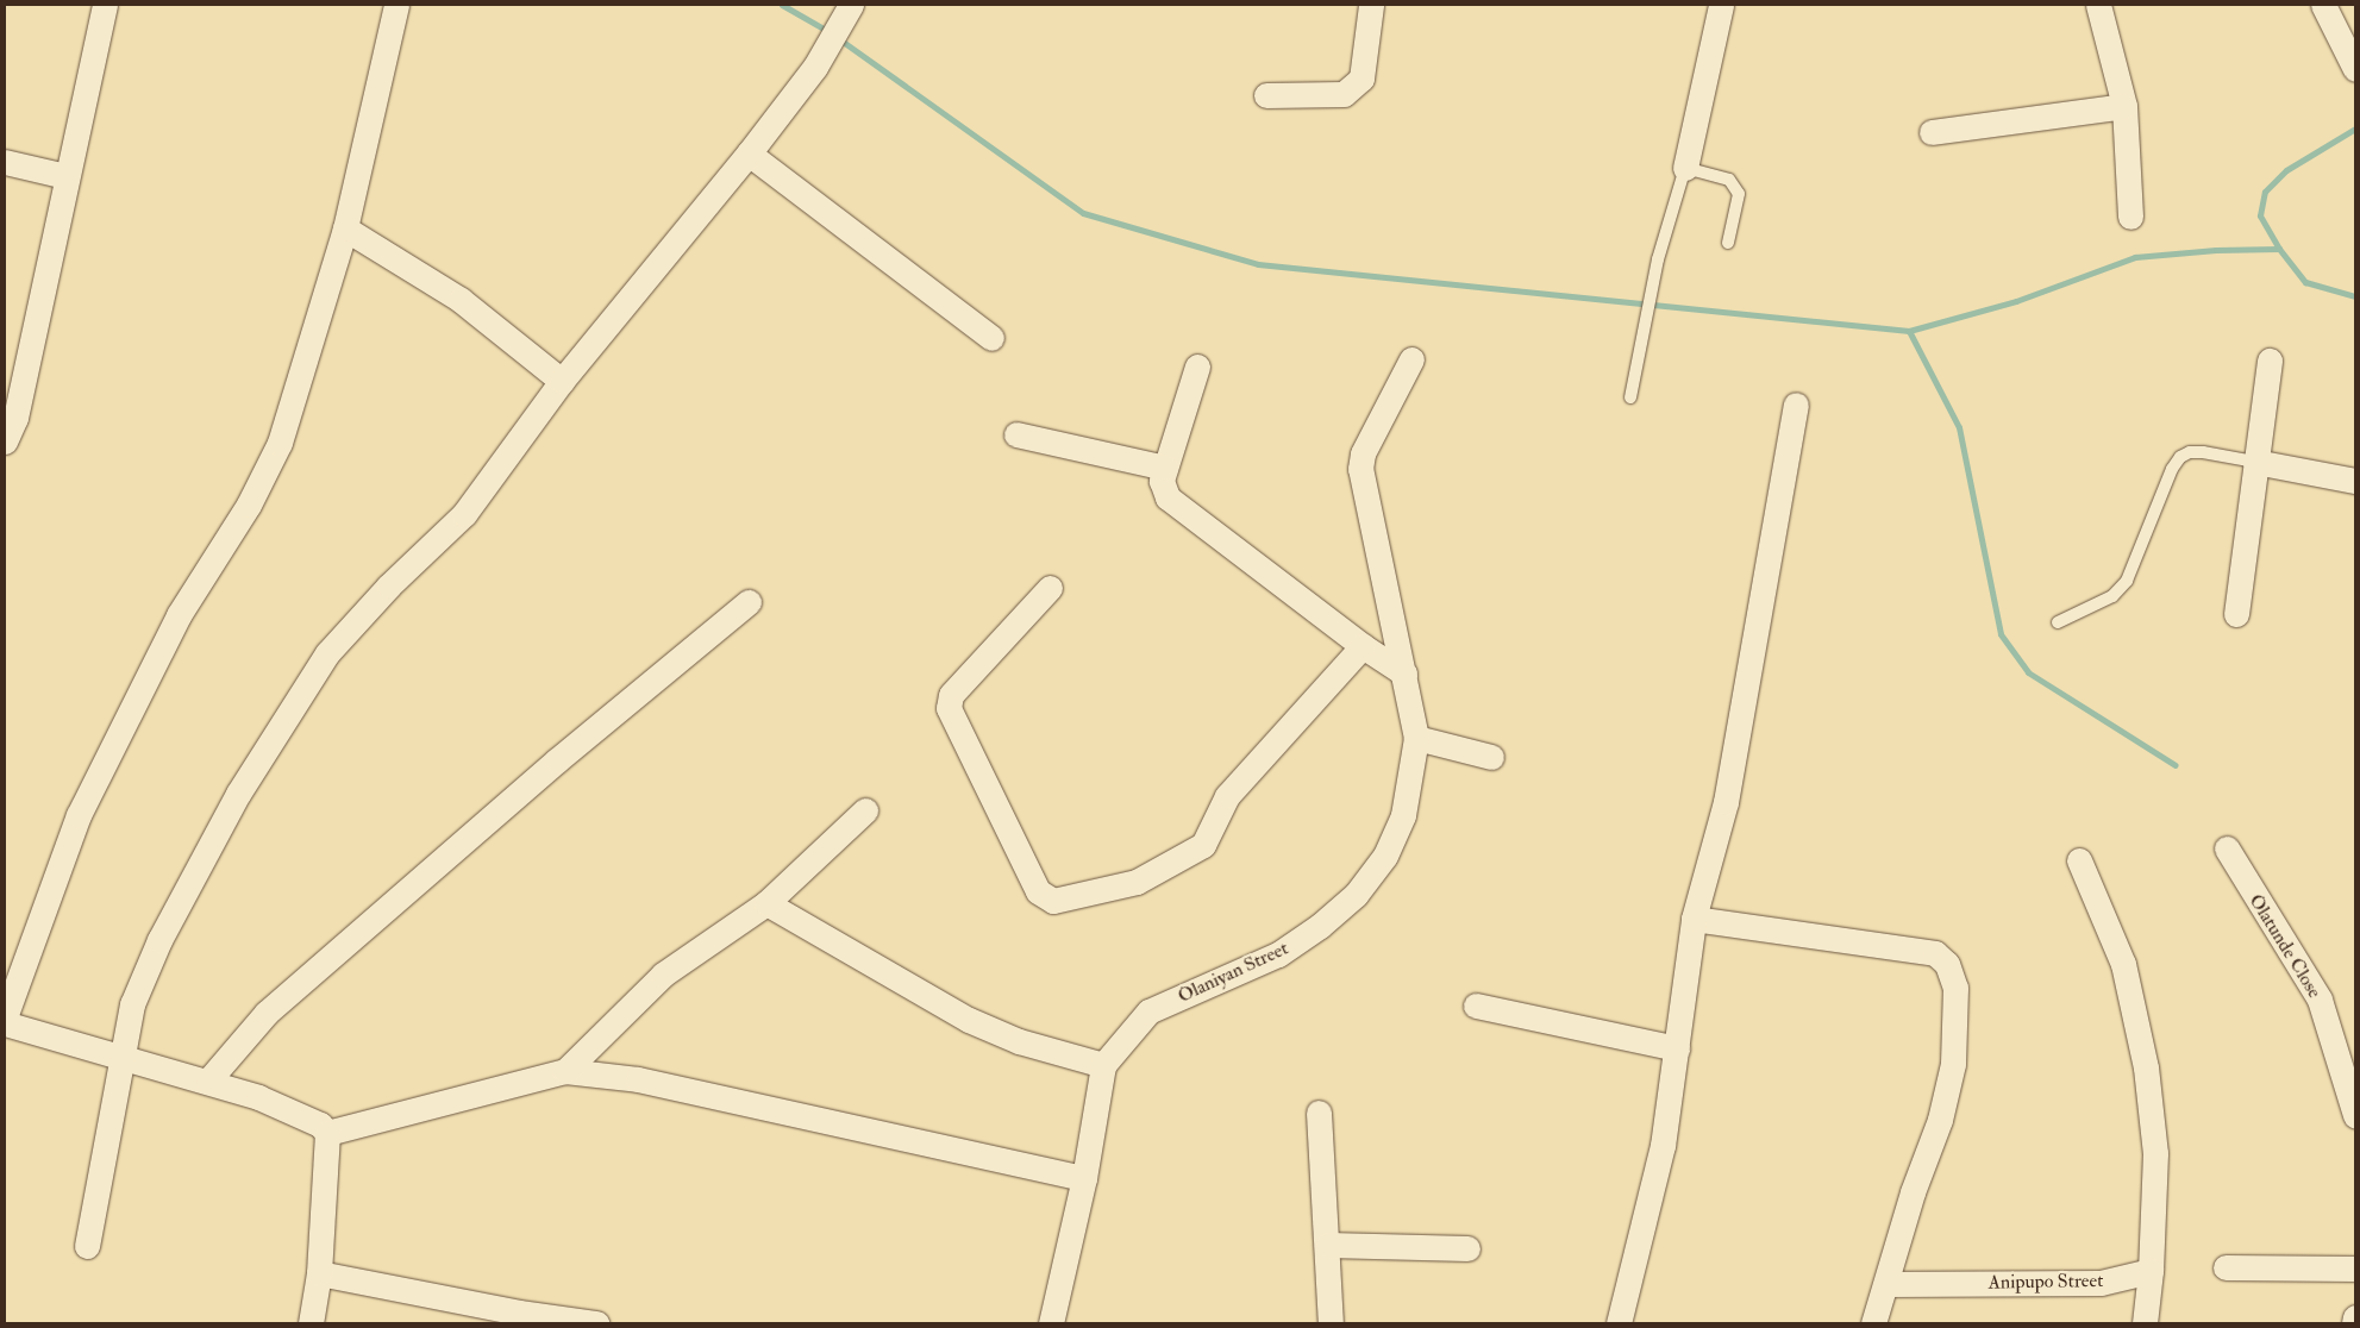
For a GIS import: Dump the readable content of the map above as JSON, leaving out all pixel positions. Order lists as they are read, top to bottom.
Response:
{
  "streets": {
    "street": ["Olatunde Close", "Olaniyan Street", "Anipupo Street"]
  }
}
